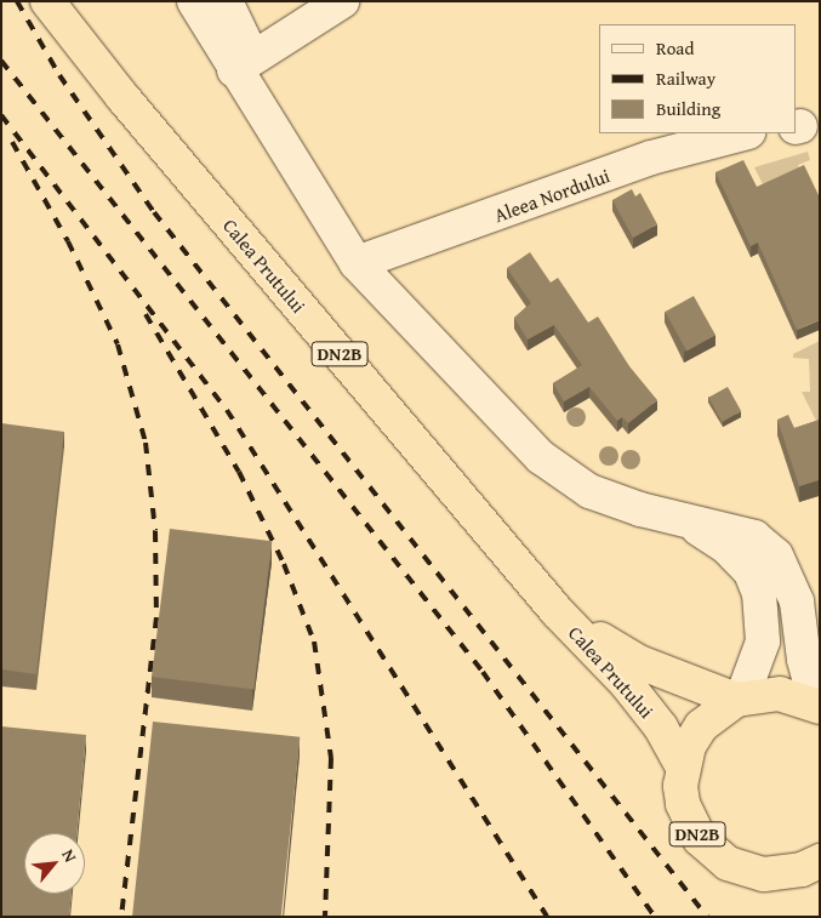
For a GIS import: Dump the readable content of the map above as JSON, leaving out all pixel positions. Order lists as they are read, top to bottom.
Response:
{
  "streets": {
    "highway": ["Calea Prutului", "DN2B"],
    "street": ["Aleea Nordului"]
  },
  "crossings": [
    ["Calea Prutului", "DN2B"]
  ],
  "legend": ["Road", "Railway", "Building"],
  "north": "top right"
}
